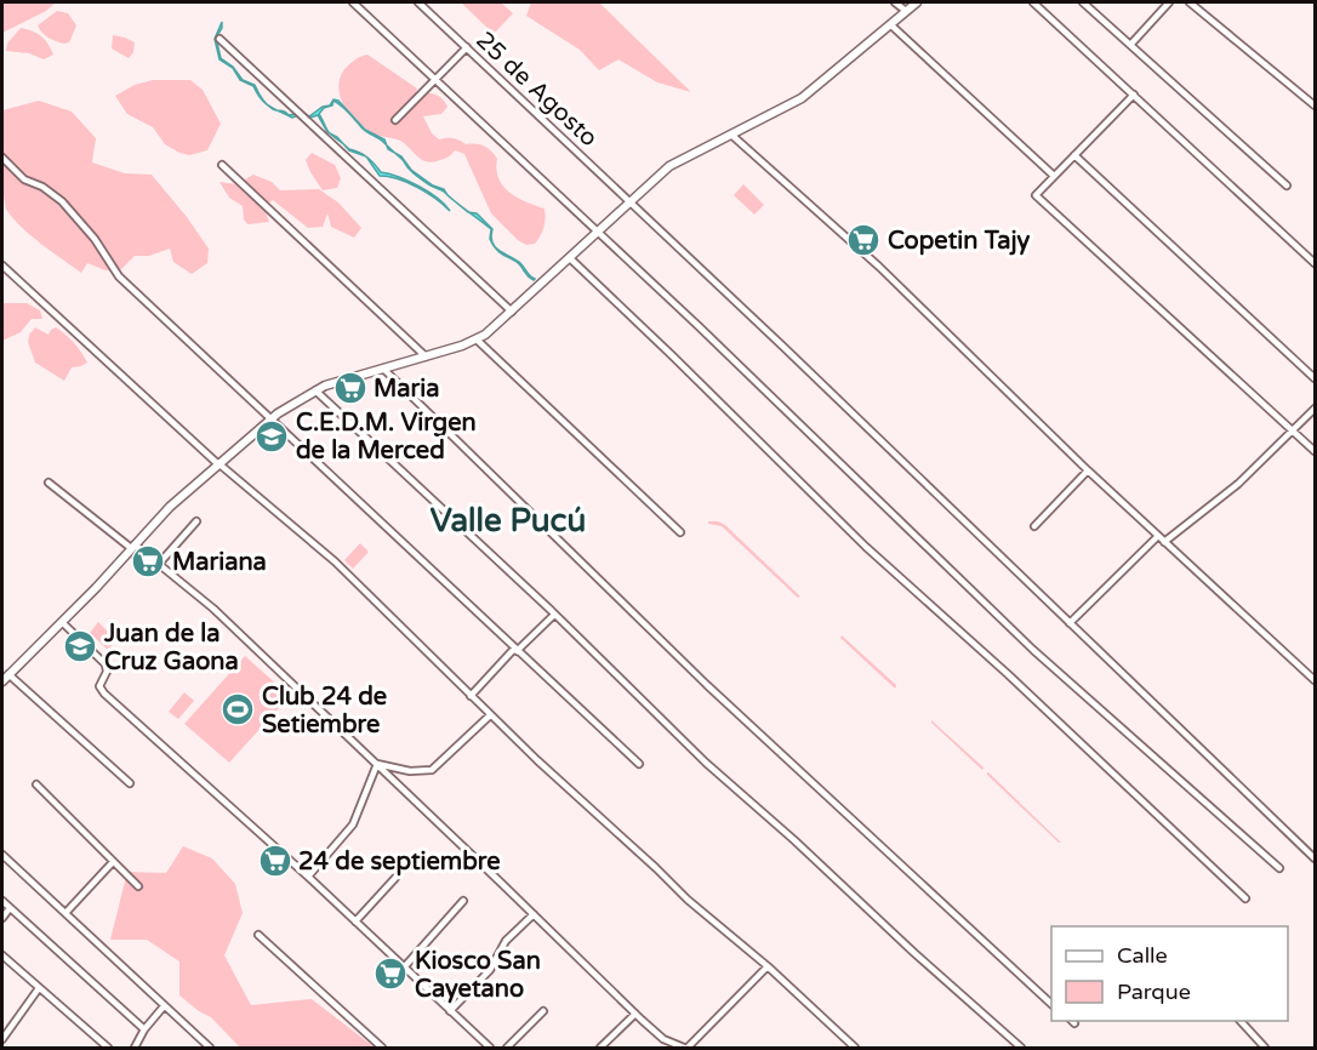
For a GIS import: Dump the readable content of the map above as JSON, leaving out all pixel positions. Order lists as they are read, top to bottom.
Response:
{
  "streets": {
    "street": ["25 de Agosto"]
  },
  "districts": ["Valle Pucú"],
  "places": {
    "supermarket": [
      "Copetin Tajy",
      "Maria",
      "Mariana",
      "24 de septiembre",
      "Kiosco San Cayetano"
    ],
    "school or university": ["C.E.D.M. Virgen de la Merced", "Juan de la Cruz Gaona"],
    "sports": ["Club 24 de Setiembre"]
  },
  "legend": ["Calle", "Parque"]
}
